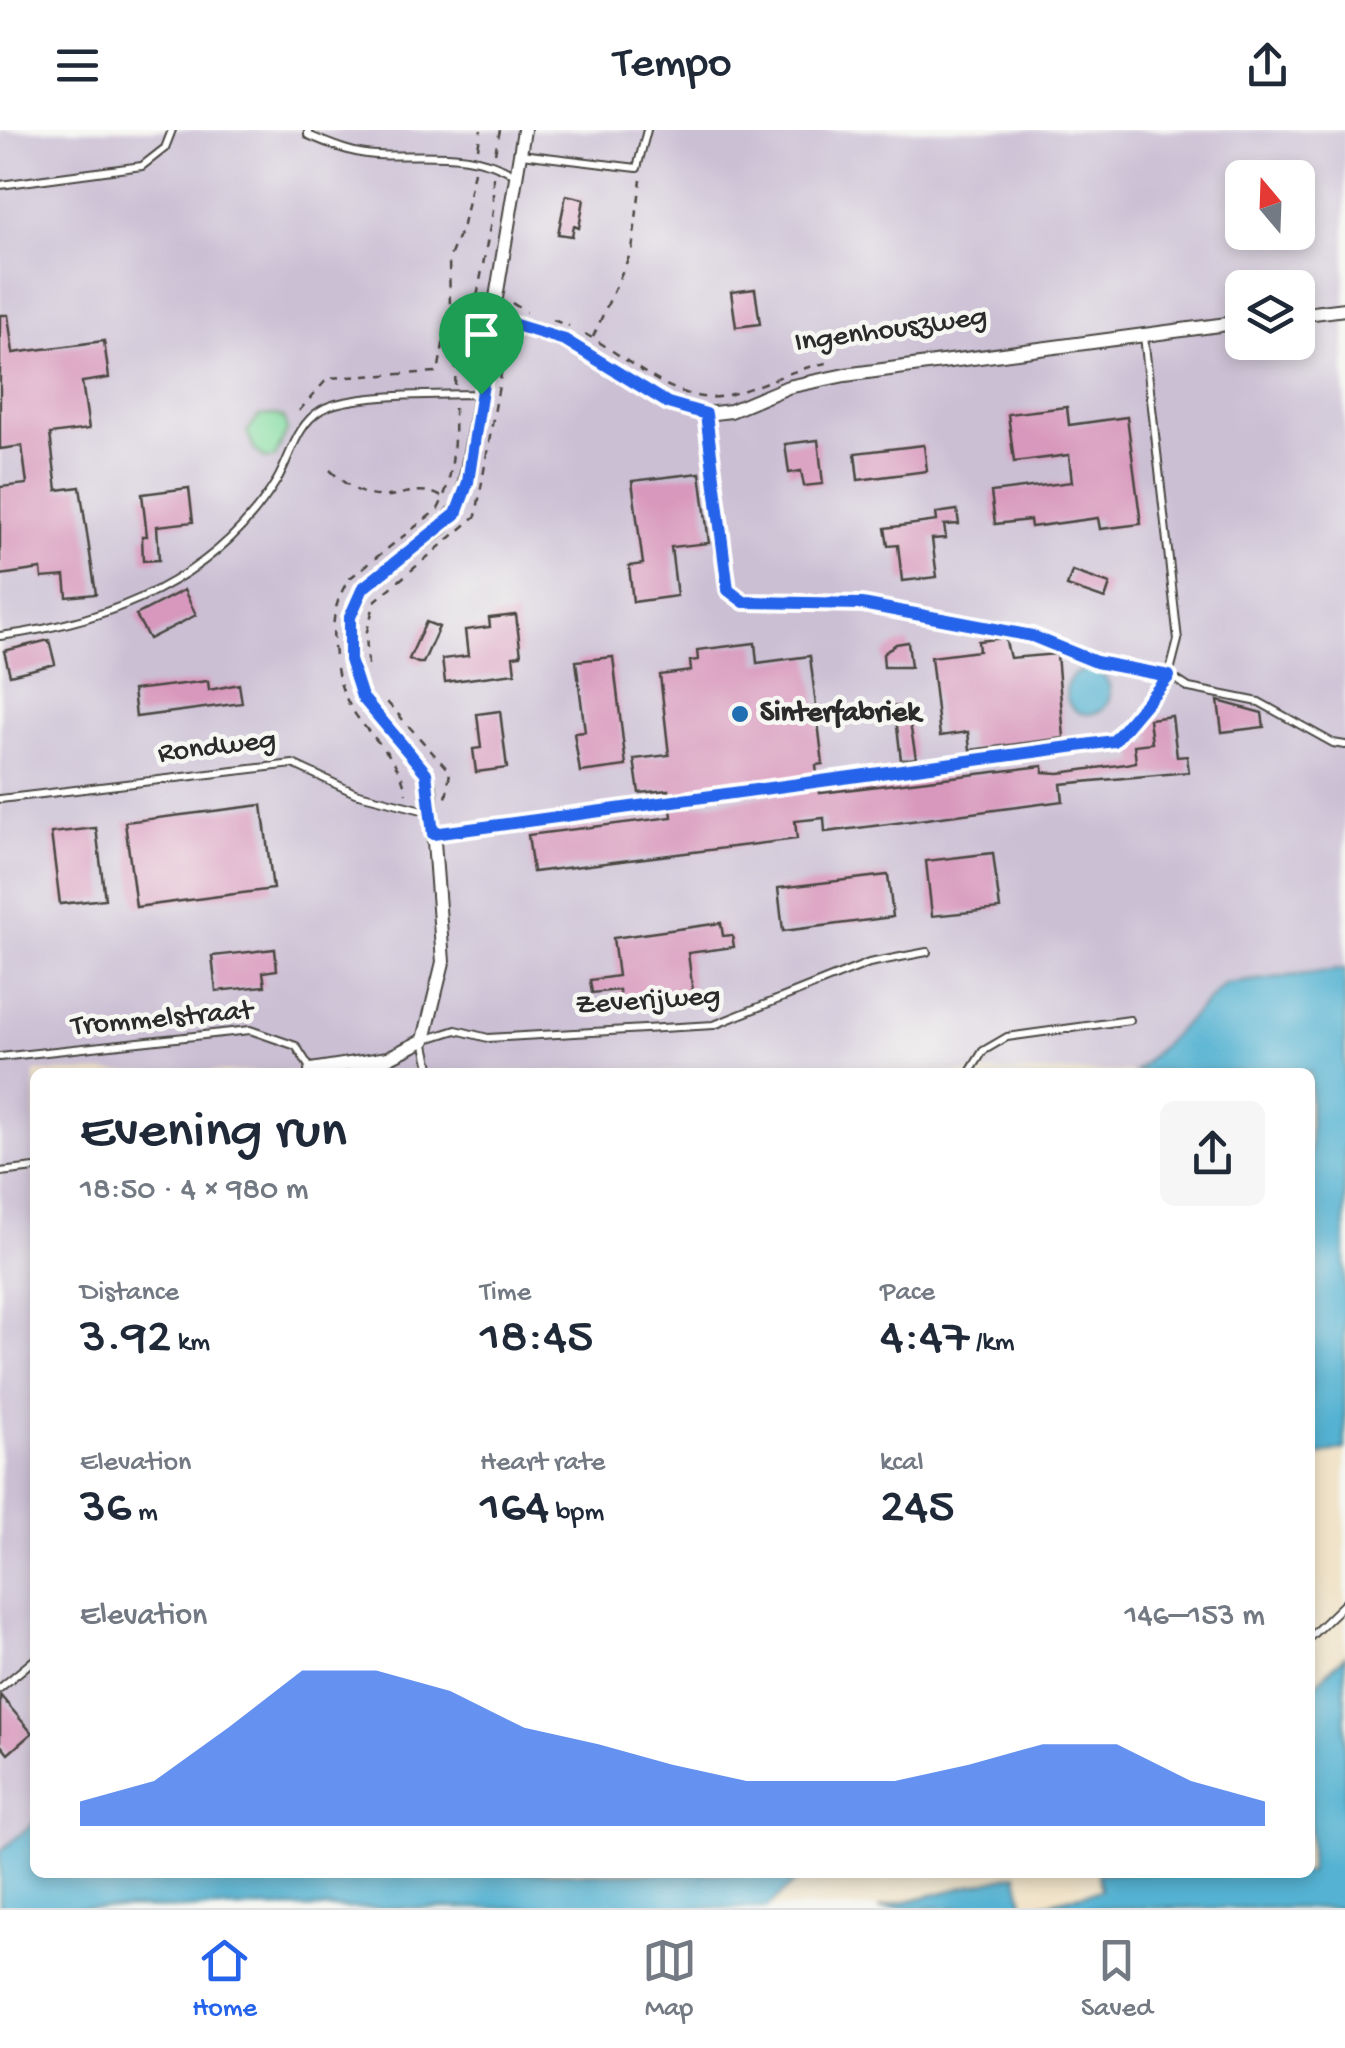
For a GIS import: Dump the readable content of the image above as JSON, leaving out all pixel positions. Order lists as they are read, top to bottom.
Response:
{
  "streets": {
    "street": ["Ingenhouszweg"],
    "lane": ["Rondweg", "Zeverijweg", "Trommelstraat"]
  },
  "places": ["Sinterfabriek"],
  "north": "top",
  "page": {
    "header": "Tempo",
    "heading": ["Evening run", "18:50 · 4 × 980 m"],
    "stats": [
      ["Distance", "3.92 km"],
      ["Time", "18:45"],
      ["Pace", "4:47 /km"],
      ["Elevation", "36 m"],
      ["Heart rate", "164 bpm"],
      ["kcal", "245"]
    ],
    "chart": ["Elevation", "146–153 m"],
    "tabs": ["Home", "Map", "Saved"]
  }
}
